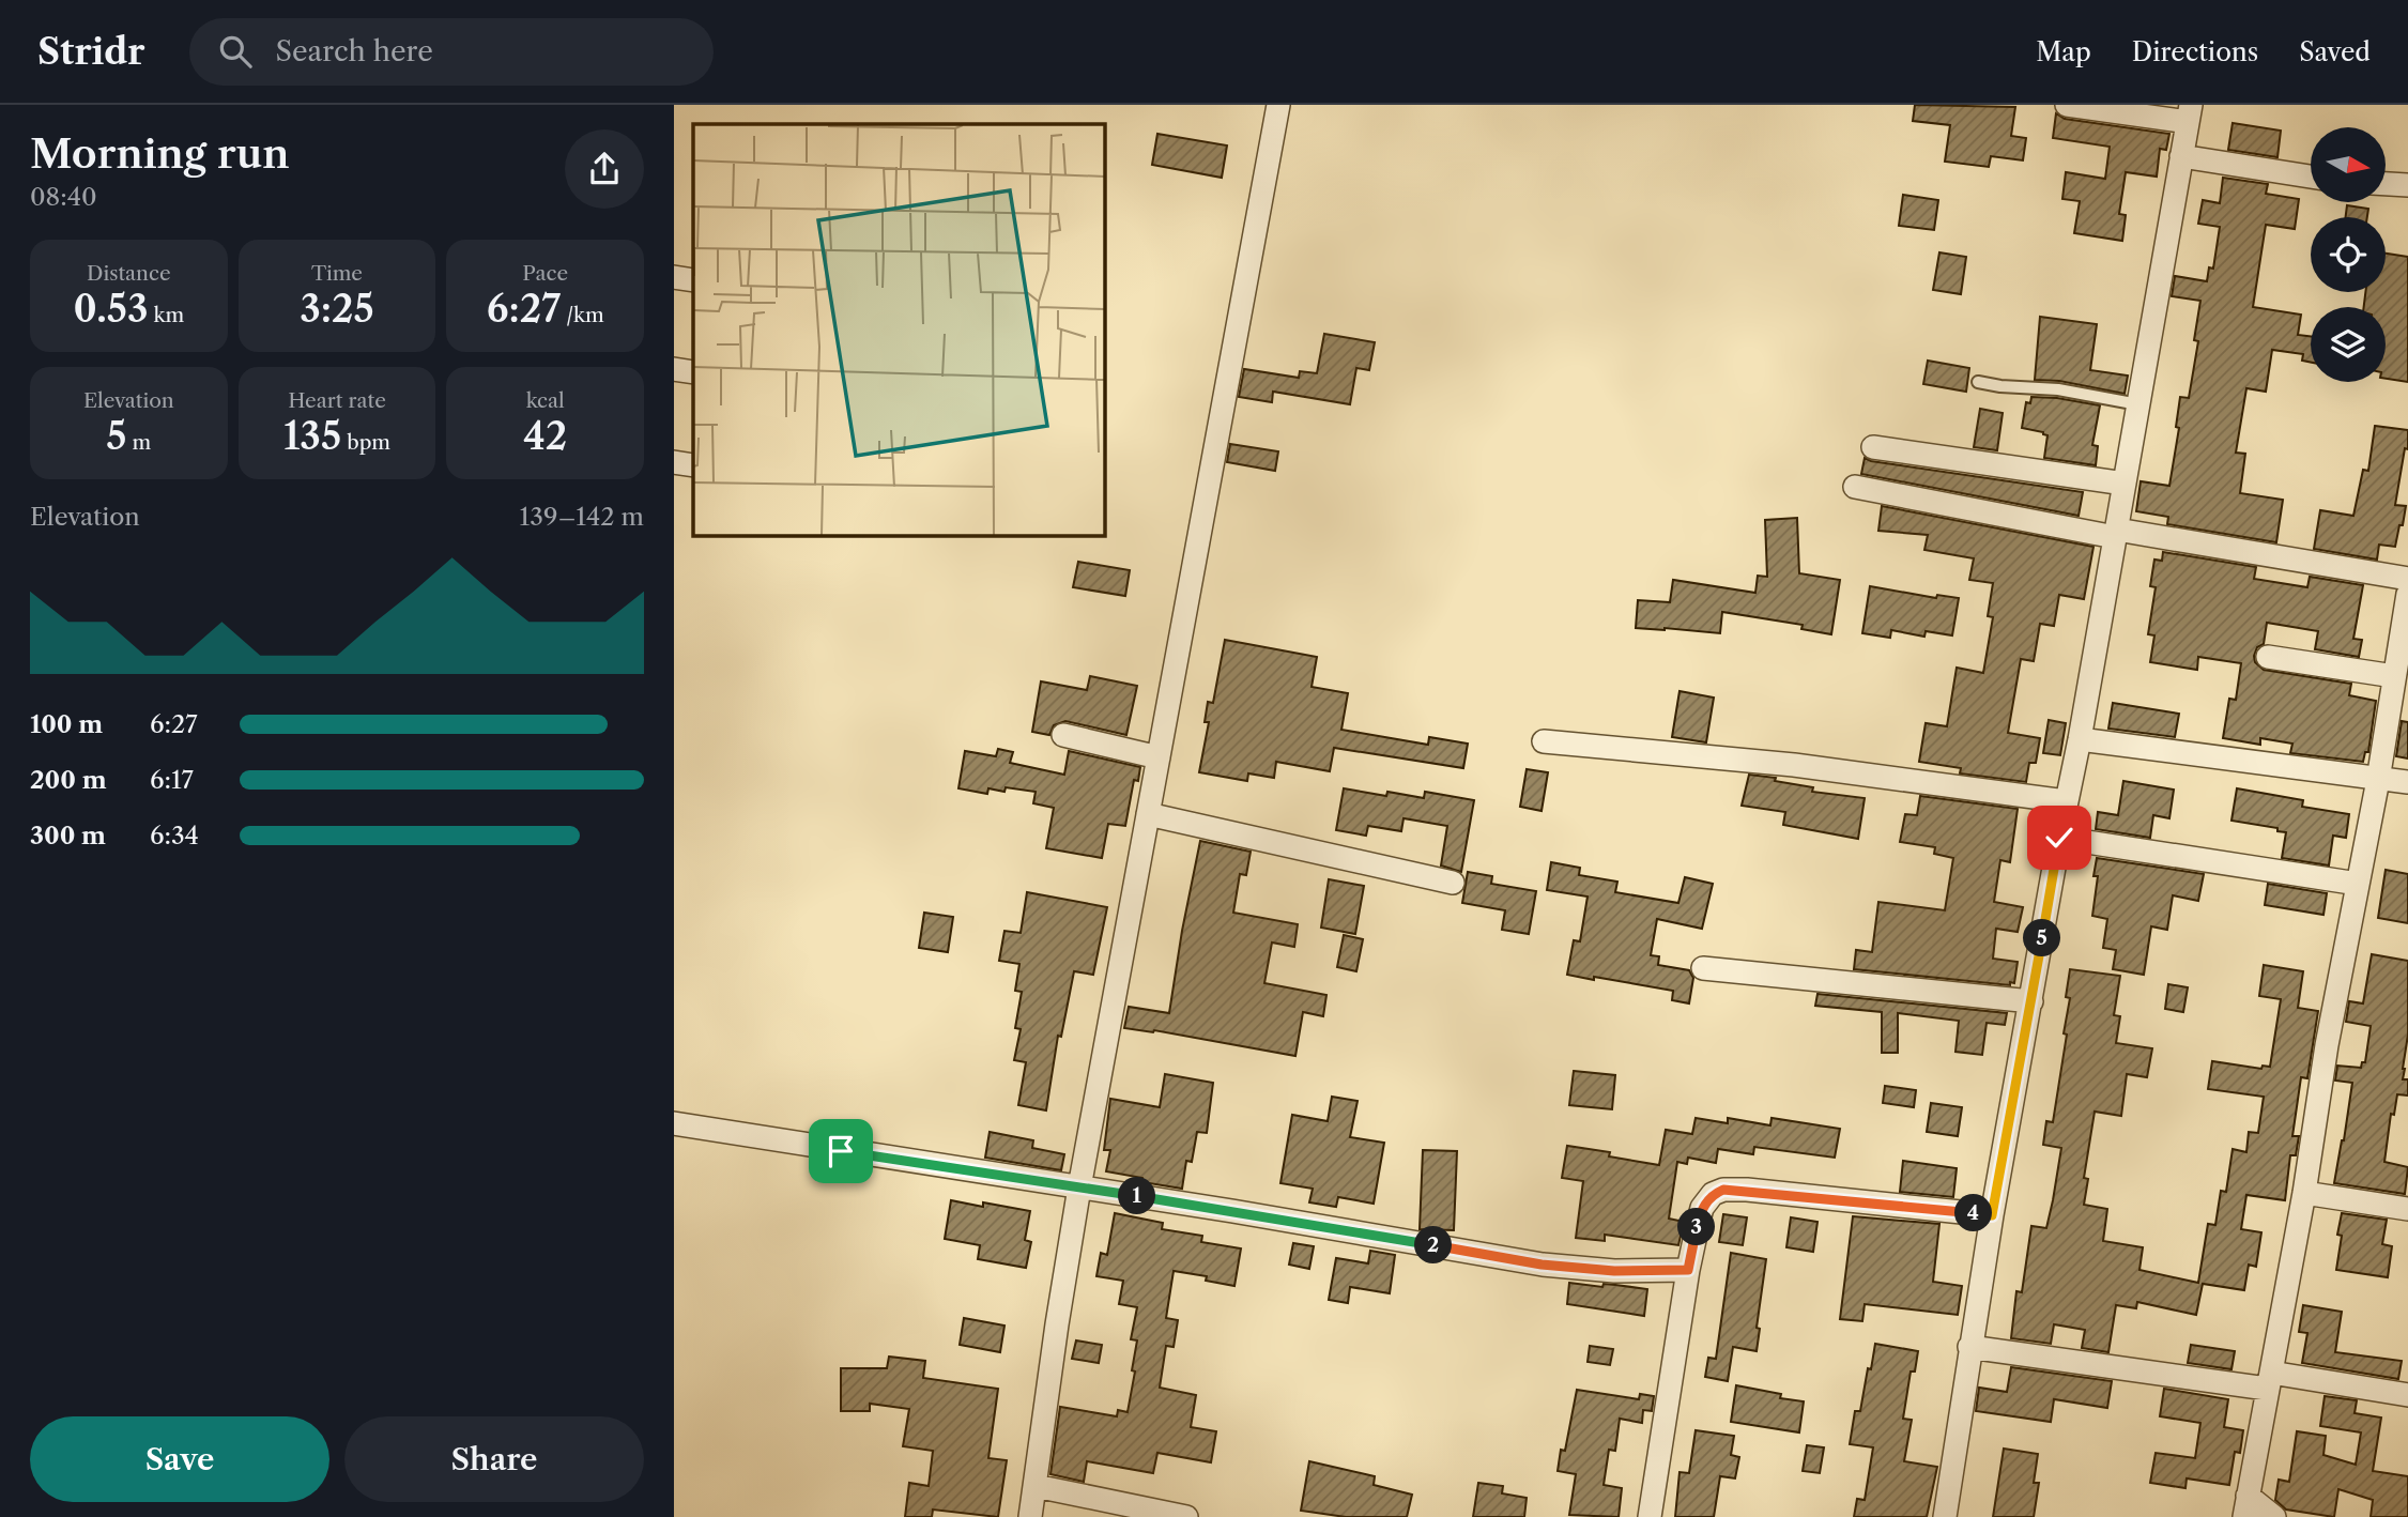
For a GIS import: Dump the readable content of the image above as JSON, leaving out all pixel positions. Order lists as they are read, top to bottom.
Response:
{
  "north": "right",
  "page": {
    "header": "Stridr",
    "search": "Search here",
    "nav": ["Map", "Directions", "Saved"],
    "heading": ["Morning run", "08:40"],
    "stats": [
      ["Distance", "0.53 km"],
      ["Time", "3:25"],
      ["Pace", "6:27 /km"],
      ["Elevation", "5 m"],
      ["Heart rate", "135 bpm"],
      ["kcal", "42"]
    ],
    "chart": ["Elevation", "139–142 m"],
    "list": [
      {
        "name": "100 m",
        "note": "6:27"
      },
      {
        "name": "200 m",
        "note": "6:17"
      },
      {
        "name": "300 m",
        "note": "6:34"
      }
    ],
    "pins": [
      "5",
      "1",
      "4",
      "3",
      "2"
    ],
    "buttons": ["Save", "Share"]
  }
}
